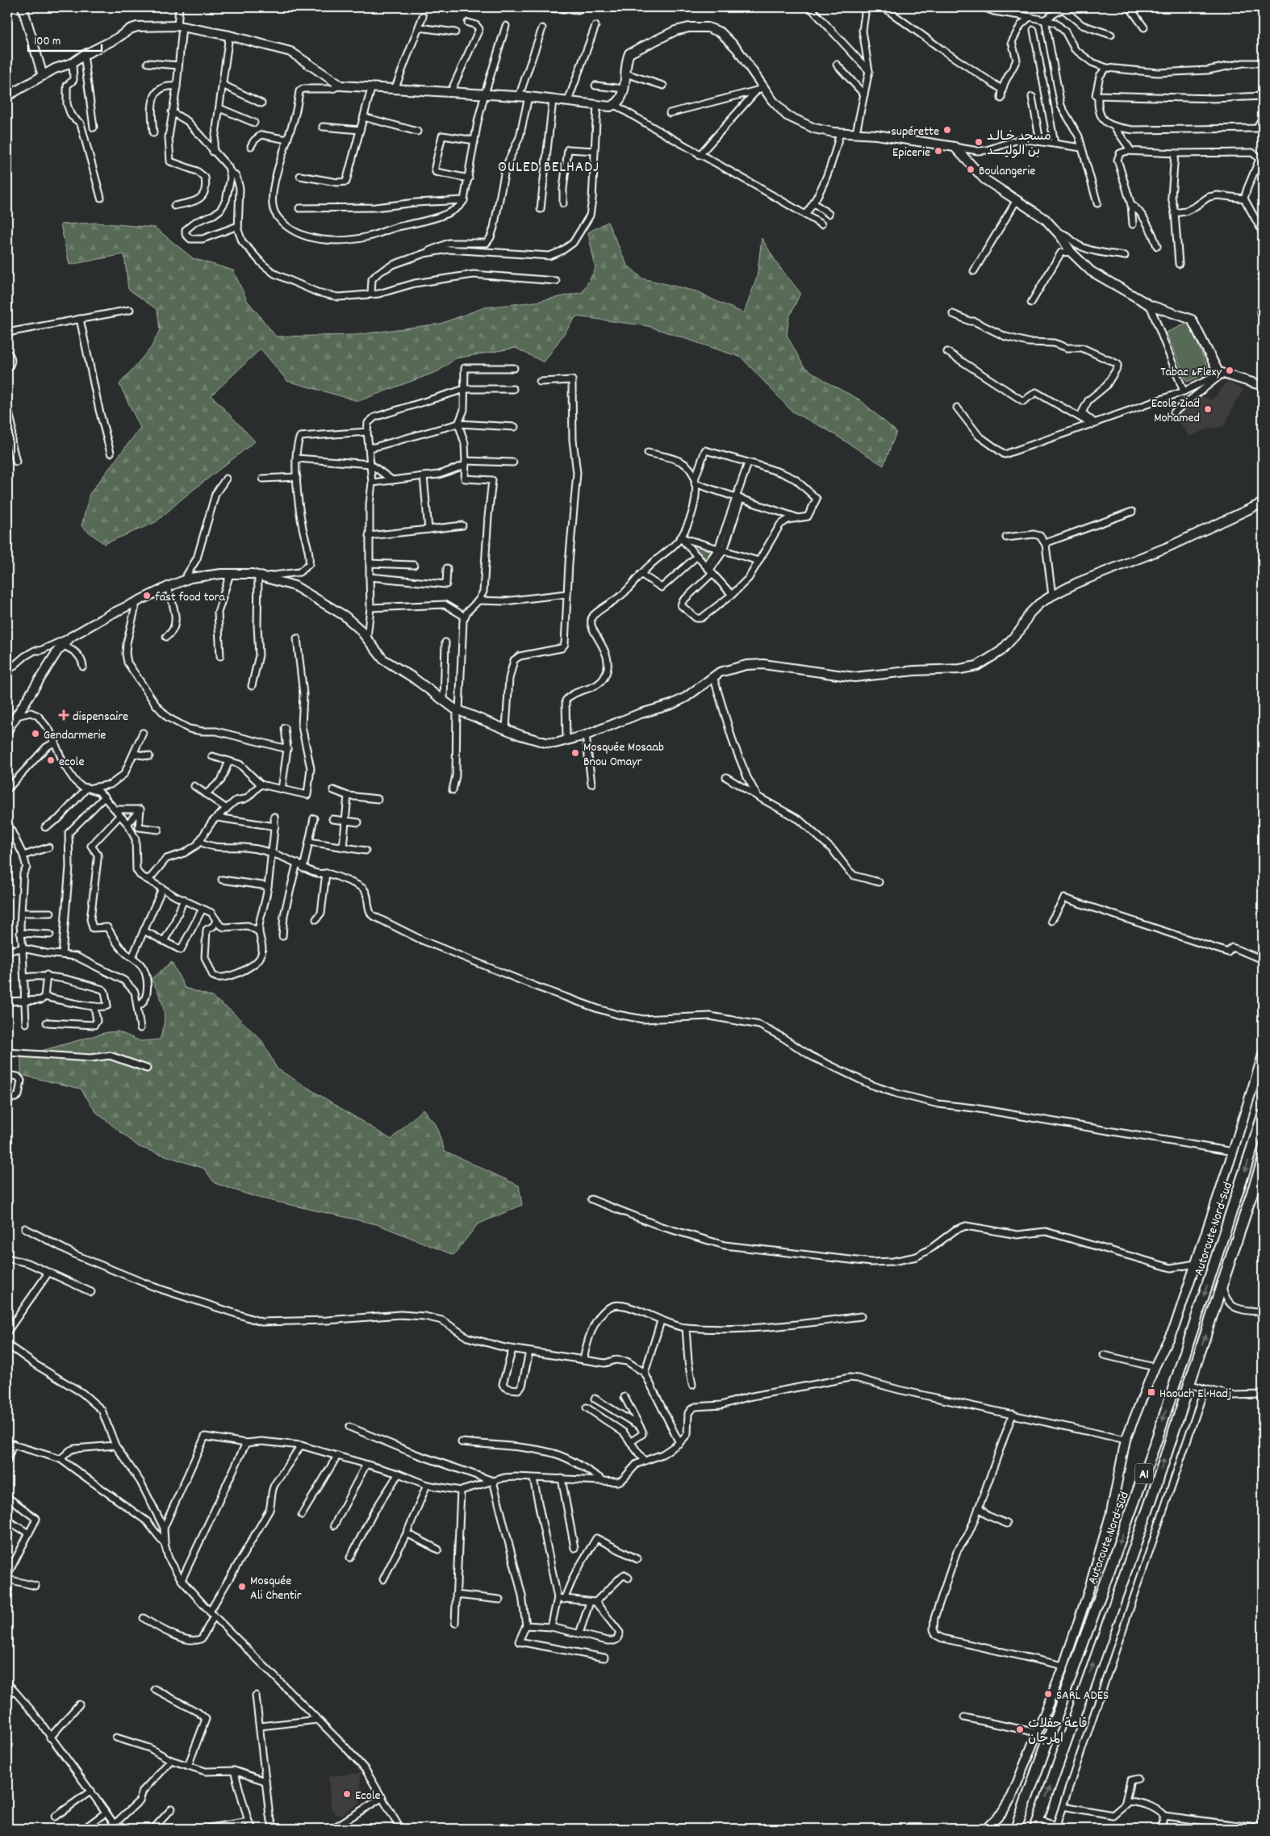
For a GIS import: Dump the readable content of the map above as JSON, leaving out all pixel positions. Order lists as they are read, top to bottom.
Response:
{
  "streets": {
    "highway": ["Autoroute Nord-Sud", "A1"]
  },
  "districts": ["OULED BELHADJ"],
  "places": {
    "other": [
      "supérette",
      "مسجد خـالـد بن الوليــــد",
      "Epicerie",
      "Boulangerie",
      "Tabac &Flexy",
      "Ecole Ziad Mohamed",
      "fast food tora",
      "Gendarmerie",
      "Mosquée Mosaab Bnou Omayr",
      "ecole",
      "Mosquée Ali Chentir",
      "SARL ADES",
      "قاعة حفلات المرجان",
      "Ecole"
    ],
    "health": ["dispensaire"],
    "transit": ["Haouch El Hadj"]
  },
  "scale_bar": "100 m"
}
